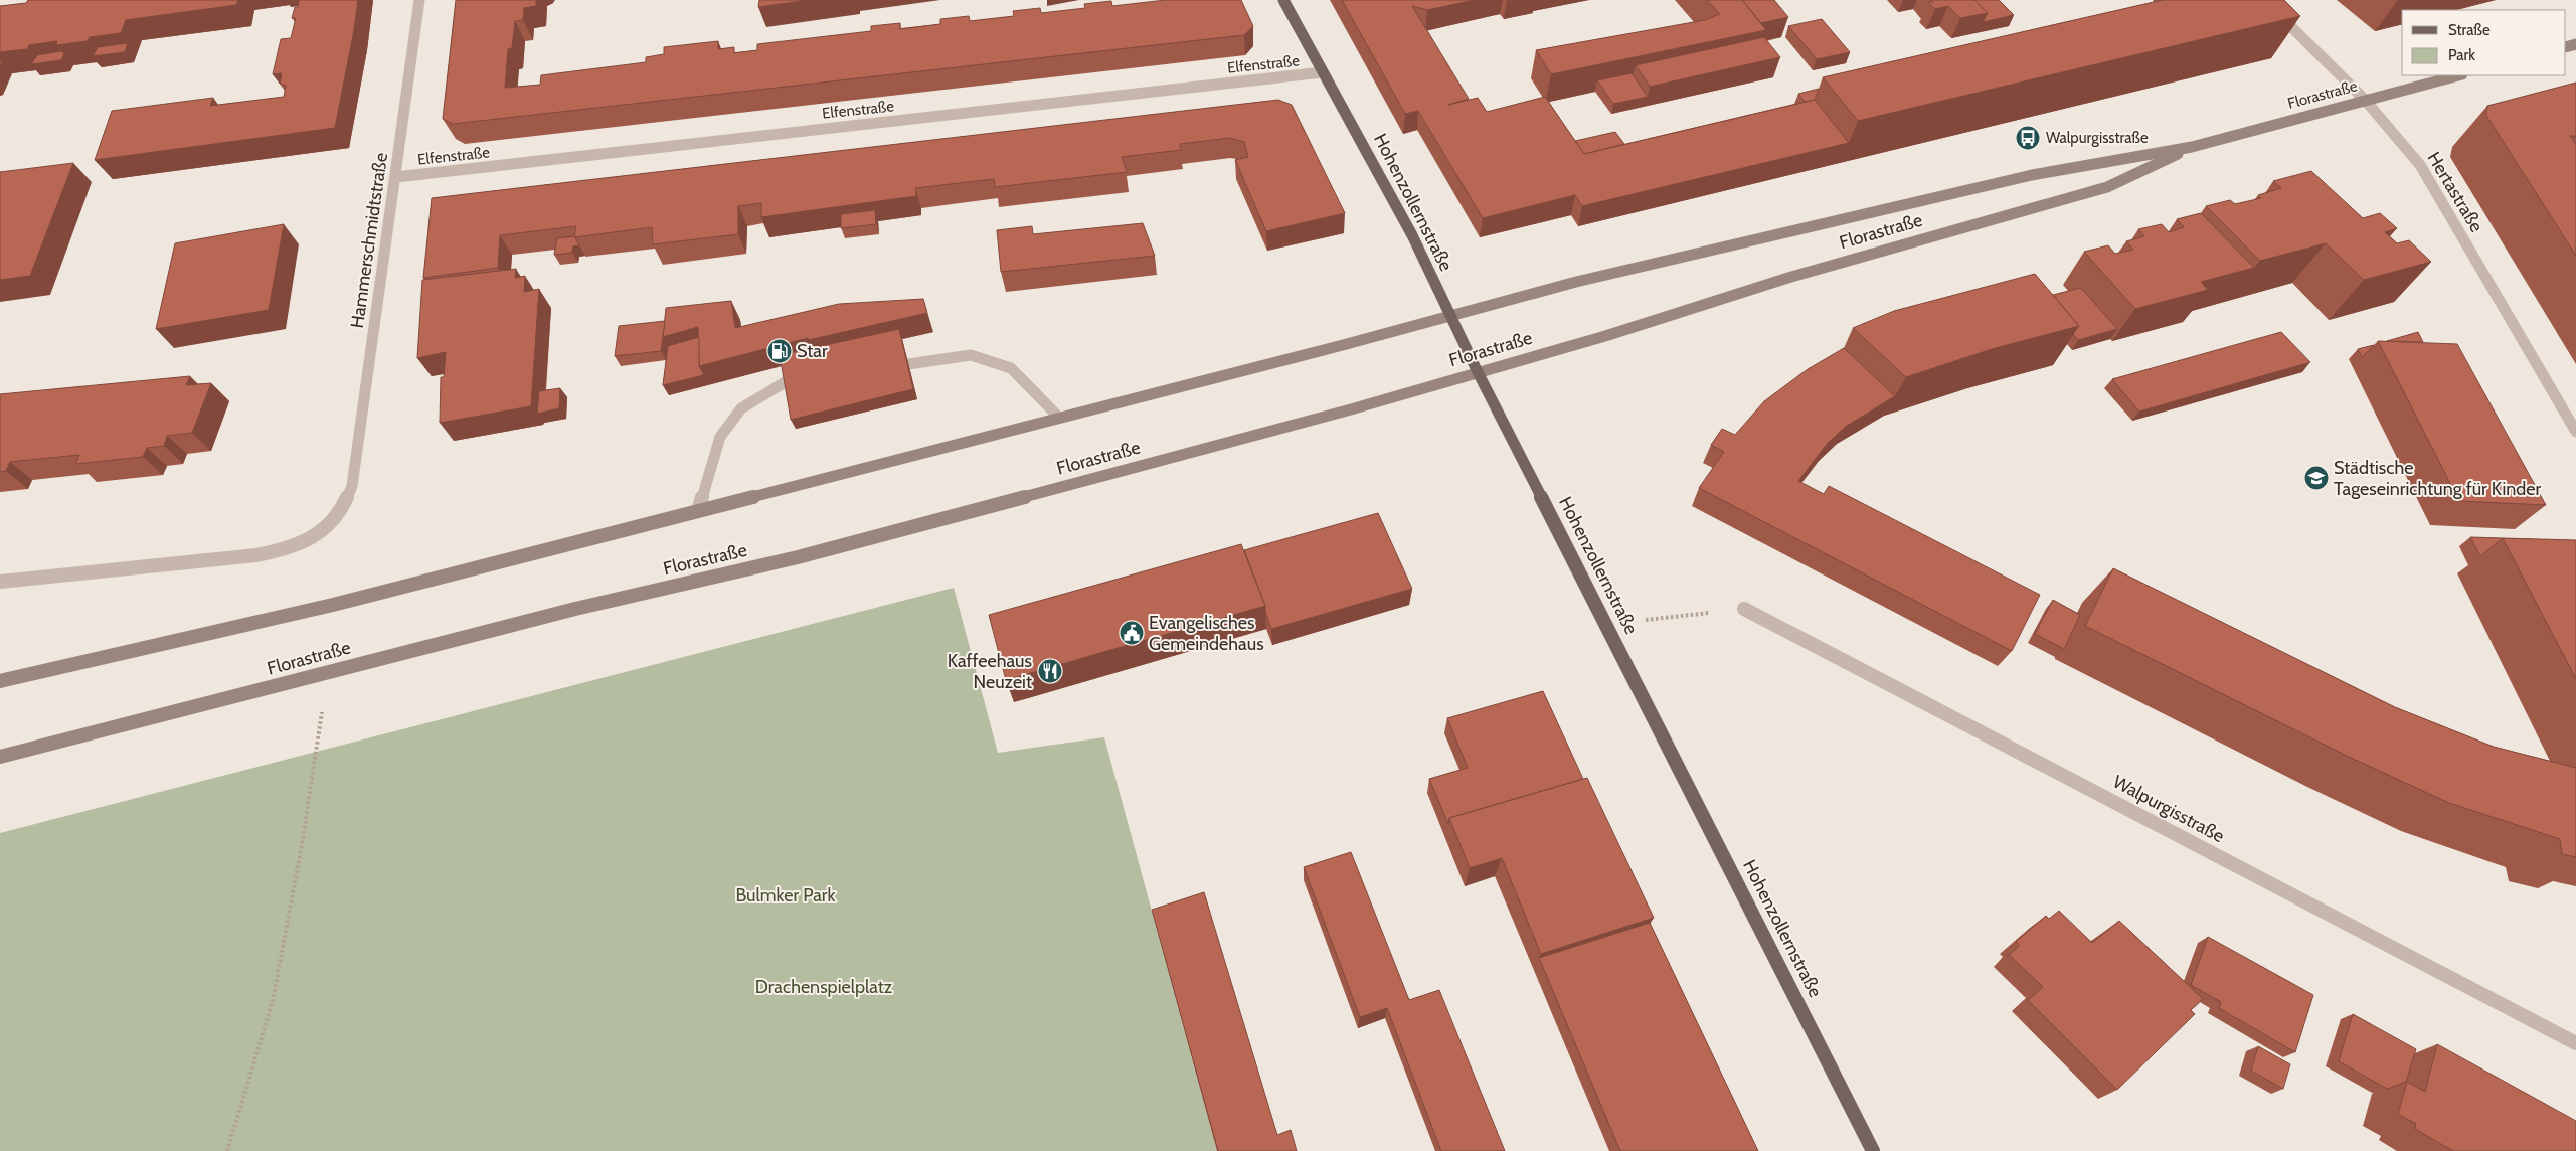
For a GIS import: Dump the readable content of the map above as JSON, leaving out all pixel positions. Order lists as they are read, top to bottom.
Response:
{
  "streets": {
    "main road": ["Florastraße", "Hohenzollernstraße"],
    "street": [
      "Elfenstraße",
      "Hertastraße",
      "Hammerschmidtstraße",
      "Walpurgisstraße"
    ]
  },
  "crossings": [
    ["Elfenstraße", "Hohenzollernstraße"],
    ["Elfenstraße", "Hammerschmidtstraße"],
    ["Florastraße", "Hertastraße"],
    ["Florastraße", "Hohenzollernstraße"]
  ],
  "parks": ["Bulmker Park", "Drachenspielplatz"],
  "places": {
    "bus stop": ["Walpurgisstraße"],
    "fuel station": ["Star"],
    "school or university": ["Städtische Tageseinrichtung für Kinder"],
    "public building": ["Evangelisches Gemeindehaus"],
    "restaurant": ["Kaffeehaus Neuzeit"]
  },
  "legend": ["Straße", "Park"]
}
